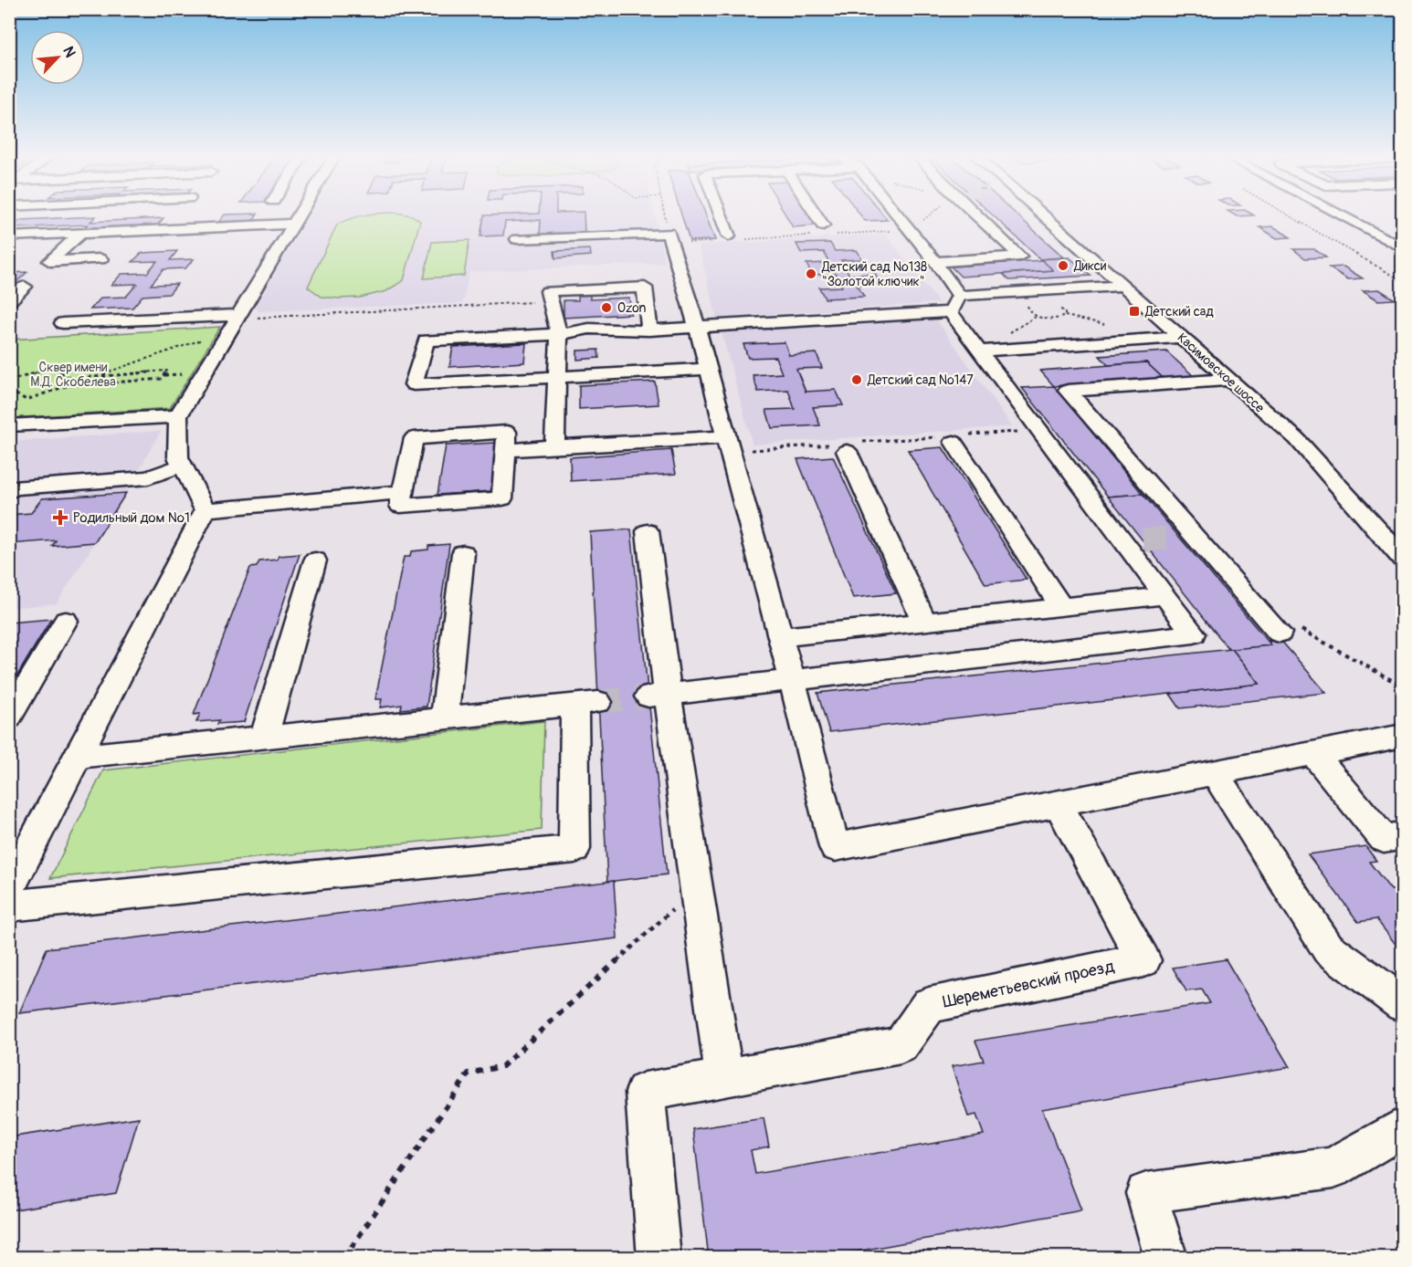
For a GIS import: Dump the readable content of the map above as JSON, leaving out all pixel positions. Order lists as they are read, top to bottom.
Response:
{
  "streets": {
    "street": ["Касимовское шоссе", "Шереметьевский проезд"]
  },
  "parks": ["Сквер имени М.Д. Скобелева"],
  "places": {
    "other": [
      "Дикси",
      "Детский сад №138 \"Золотой ключик\"",
      "Ozon",
      "Детский сад №147"
    ],
    "transit": ["Детский сад"],
    "health": ["Родильный дом №1"]
  },
  "north": "top right"
}
